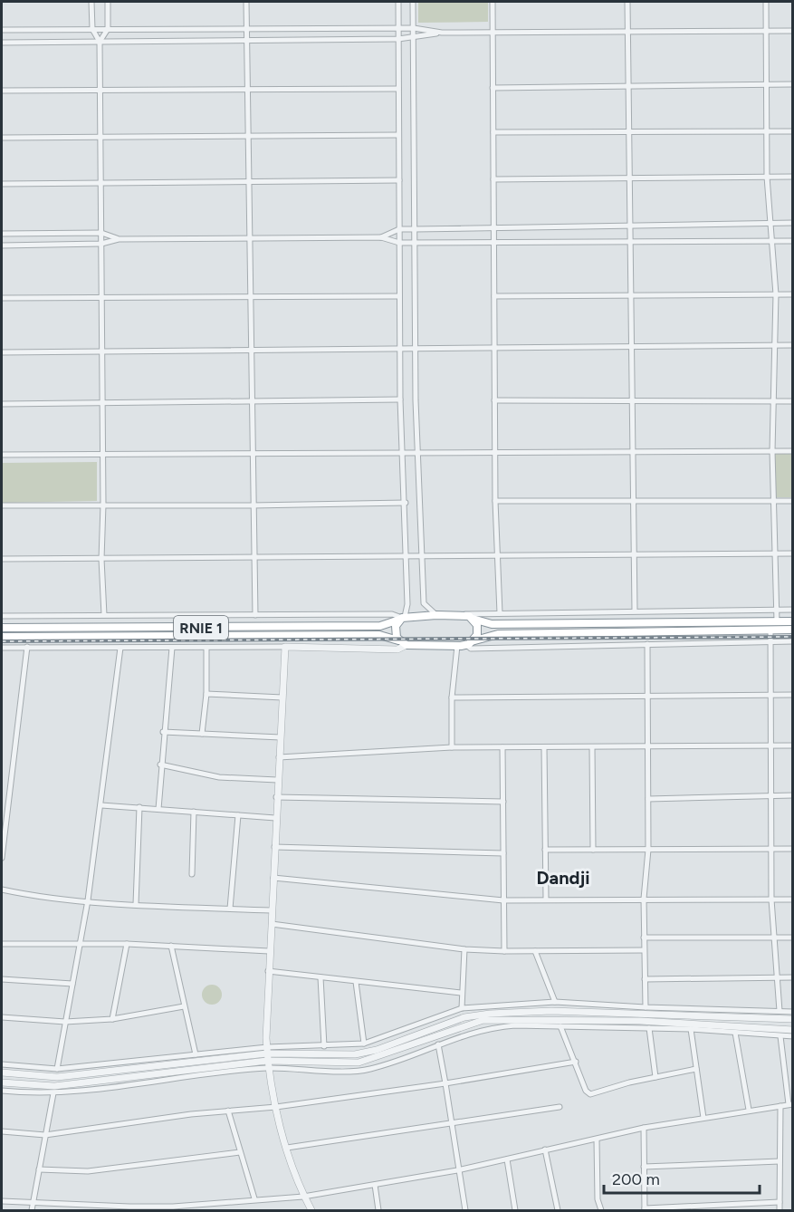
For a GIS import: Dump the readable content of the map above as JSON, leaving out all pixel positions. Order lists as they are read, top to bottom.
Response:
{
  "streets": {
    "highway": ["RNIE 1"]
  },
  "districts": ["Dandji"],
  "scale_bar": "200 m"
}
